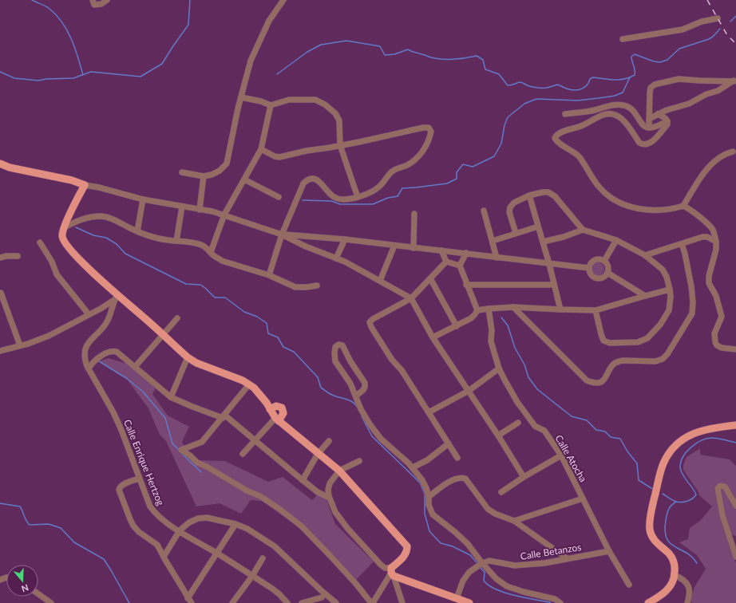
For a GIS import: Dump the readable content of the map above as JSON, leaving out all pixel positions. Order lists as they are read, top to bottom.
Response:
{
  "streets": {
    "street": ["Calle Atocha", "Calle Enrique Hertzog", "Calle Betanzos"]
  },
  "crossings": [
    ["Calle Atocha", "Calle Betanzos"]
  ],
  "north": "bottom"
}
